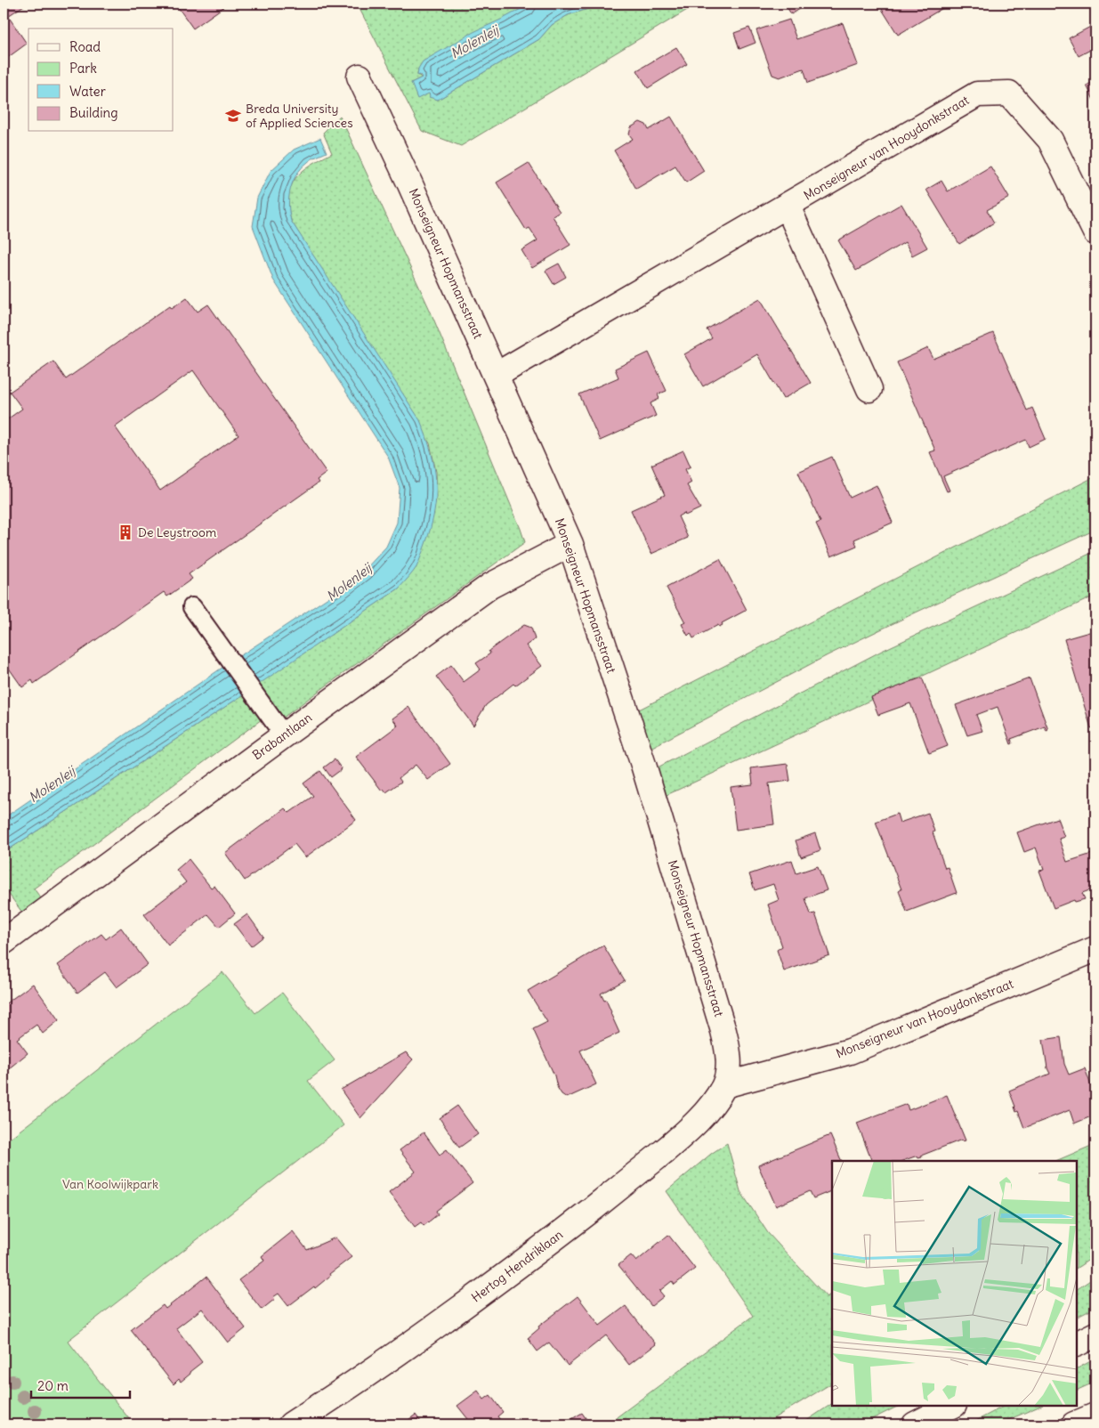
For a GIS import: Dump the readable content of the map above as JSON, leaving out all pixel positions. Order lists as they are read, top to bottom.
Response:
{
  "streets": {
    "street": [
      "Monseigneur van Hooydonkstraat",
      "Monseigneur Hopmansstraat",
      "Brabantlaan",
      "Hertog Hendriklaan"
    ]
  },
  "crossings": [
    ["Monseigneur van Hooydonkstraat", "Monseigneur Hopmansstraat"],
    ["Monseigneur van Hooydonkstraat", "Hertog Hendriklaan"],
    ["Monseigneur Hopmansstraat", "Brabantlaan"],
    ["Monseigneur Hopmansstraat", "Hertog Hendriklaan"]
  ],
  "water": ["Molenleij"],
  "parks": ["Van Koolwijkpark"],
  "places": {
    "school or university": ["Breda University of Applied Sciences"],
    "building": ["De Leystroom"]
  },
  "legend": [
    "Road",
    "Park",
    "Water",
    "Building"
  ],
  "scale_bar": "20 m"
}
